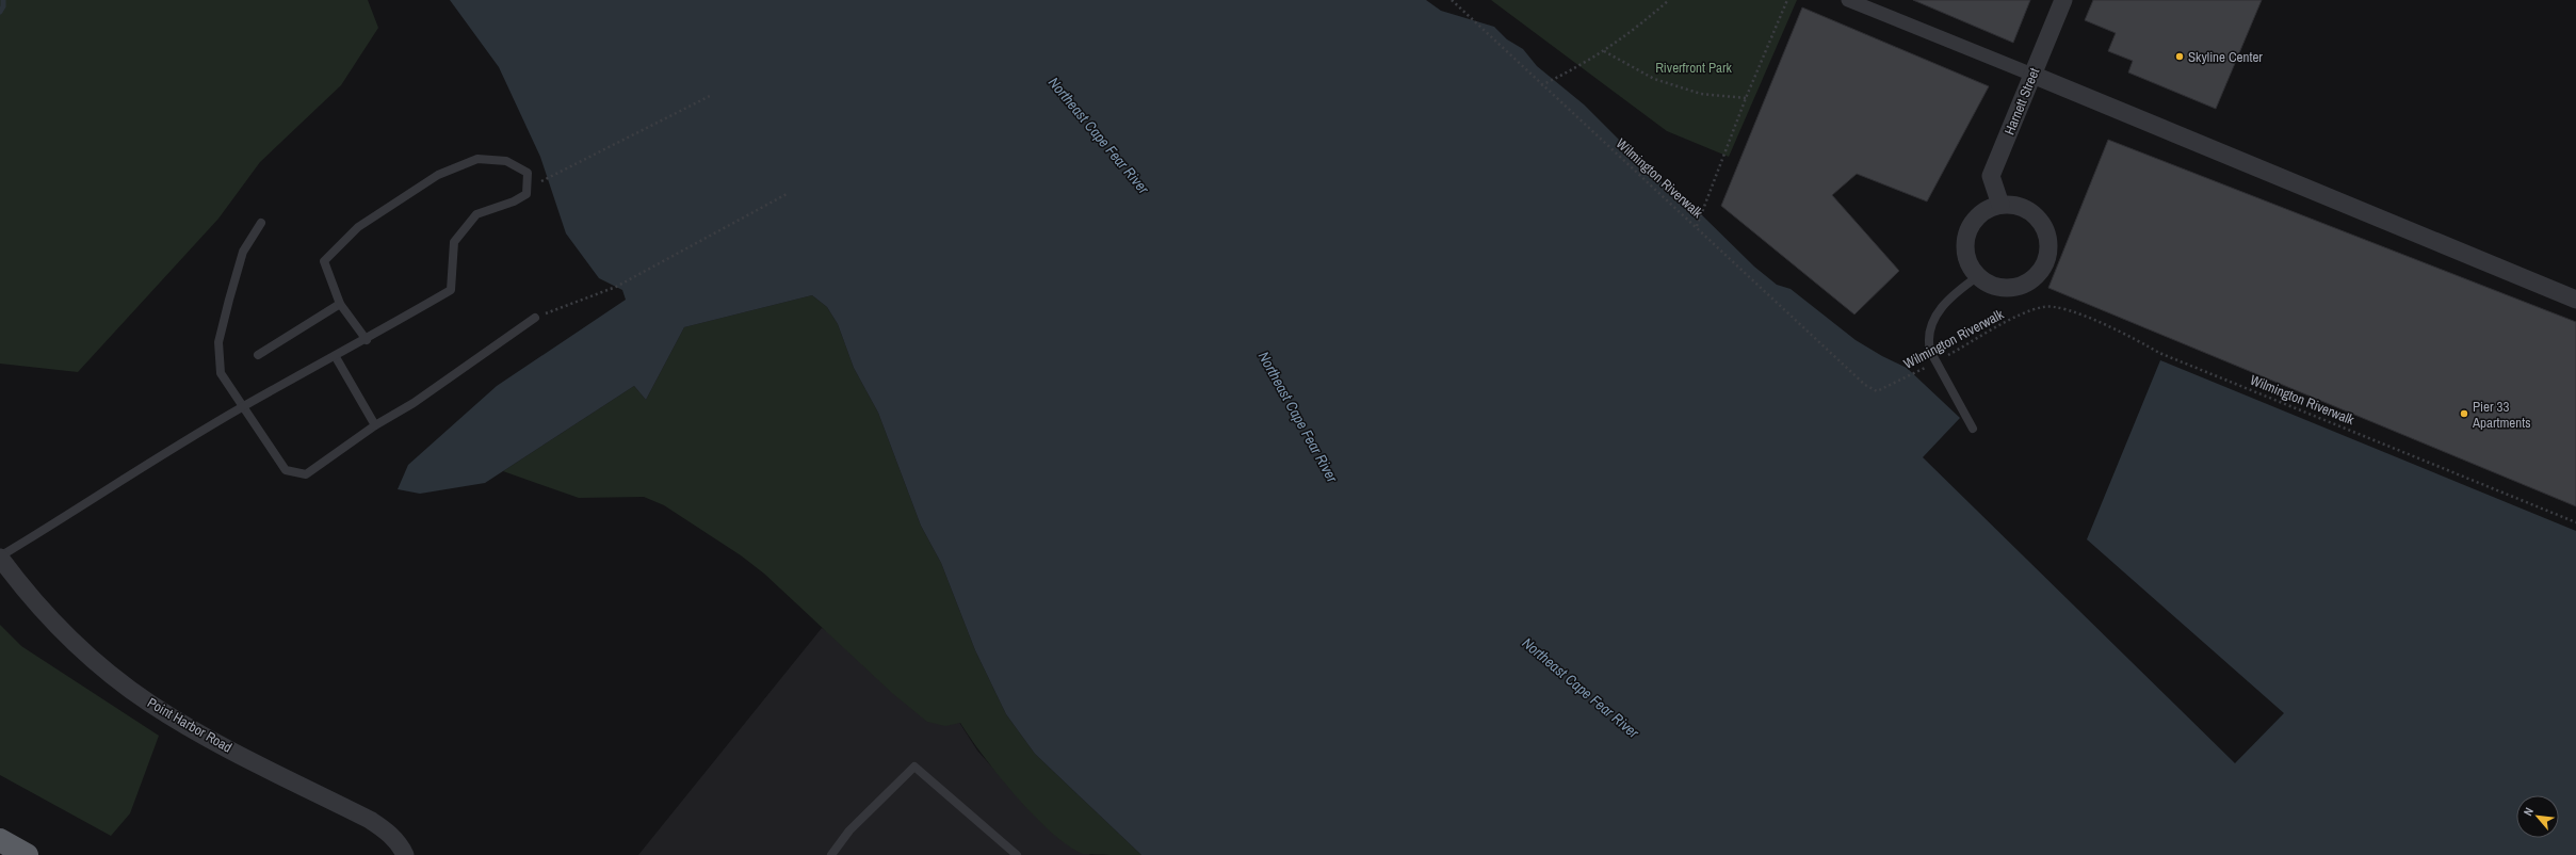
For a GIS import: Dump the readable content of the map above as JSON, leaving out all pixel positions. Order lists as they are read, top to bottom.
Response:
{
  "streets": {
    "street": ["Harnett Street", "Point Harbor Road"],
    "path": ["Wilmington Riverwalk"]
  },
  "water": ["Northeast Cape Fear River"],
  "parks": ["Riverfront Park"],
  "places": ["Skyline Center", "Pier 33 Apartments"],
  "north": "top left"
}
